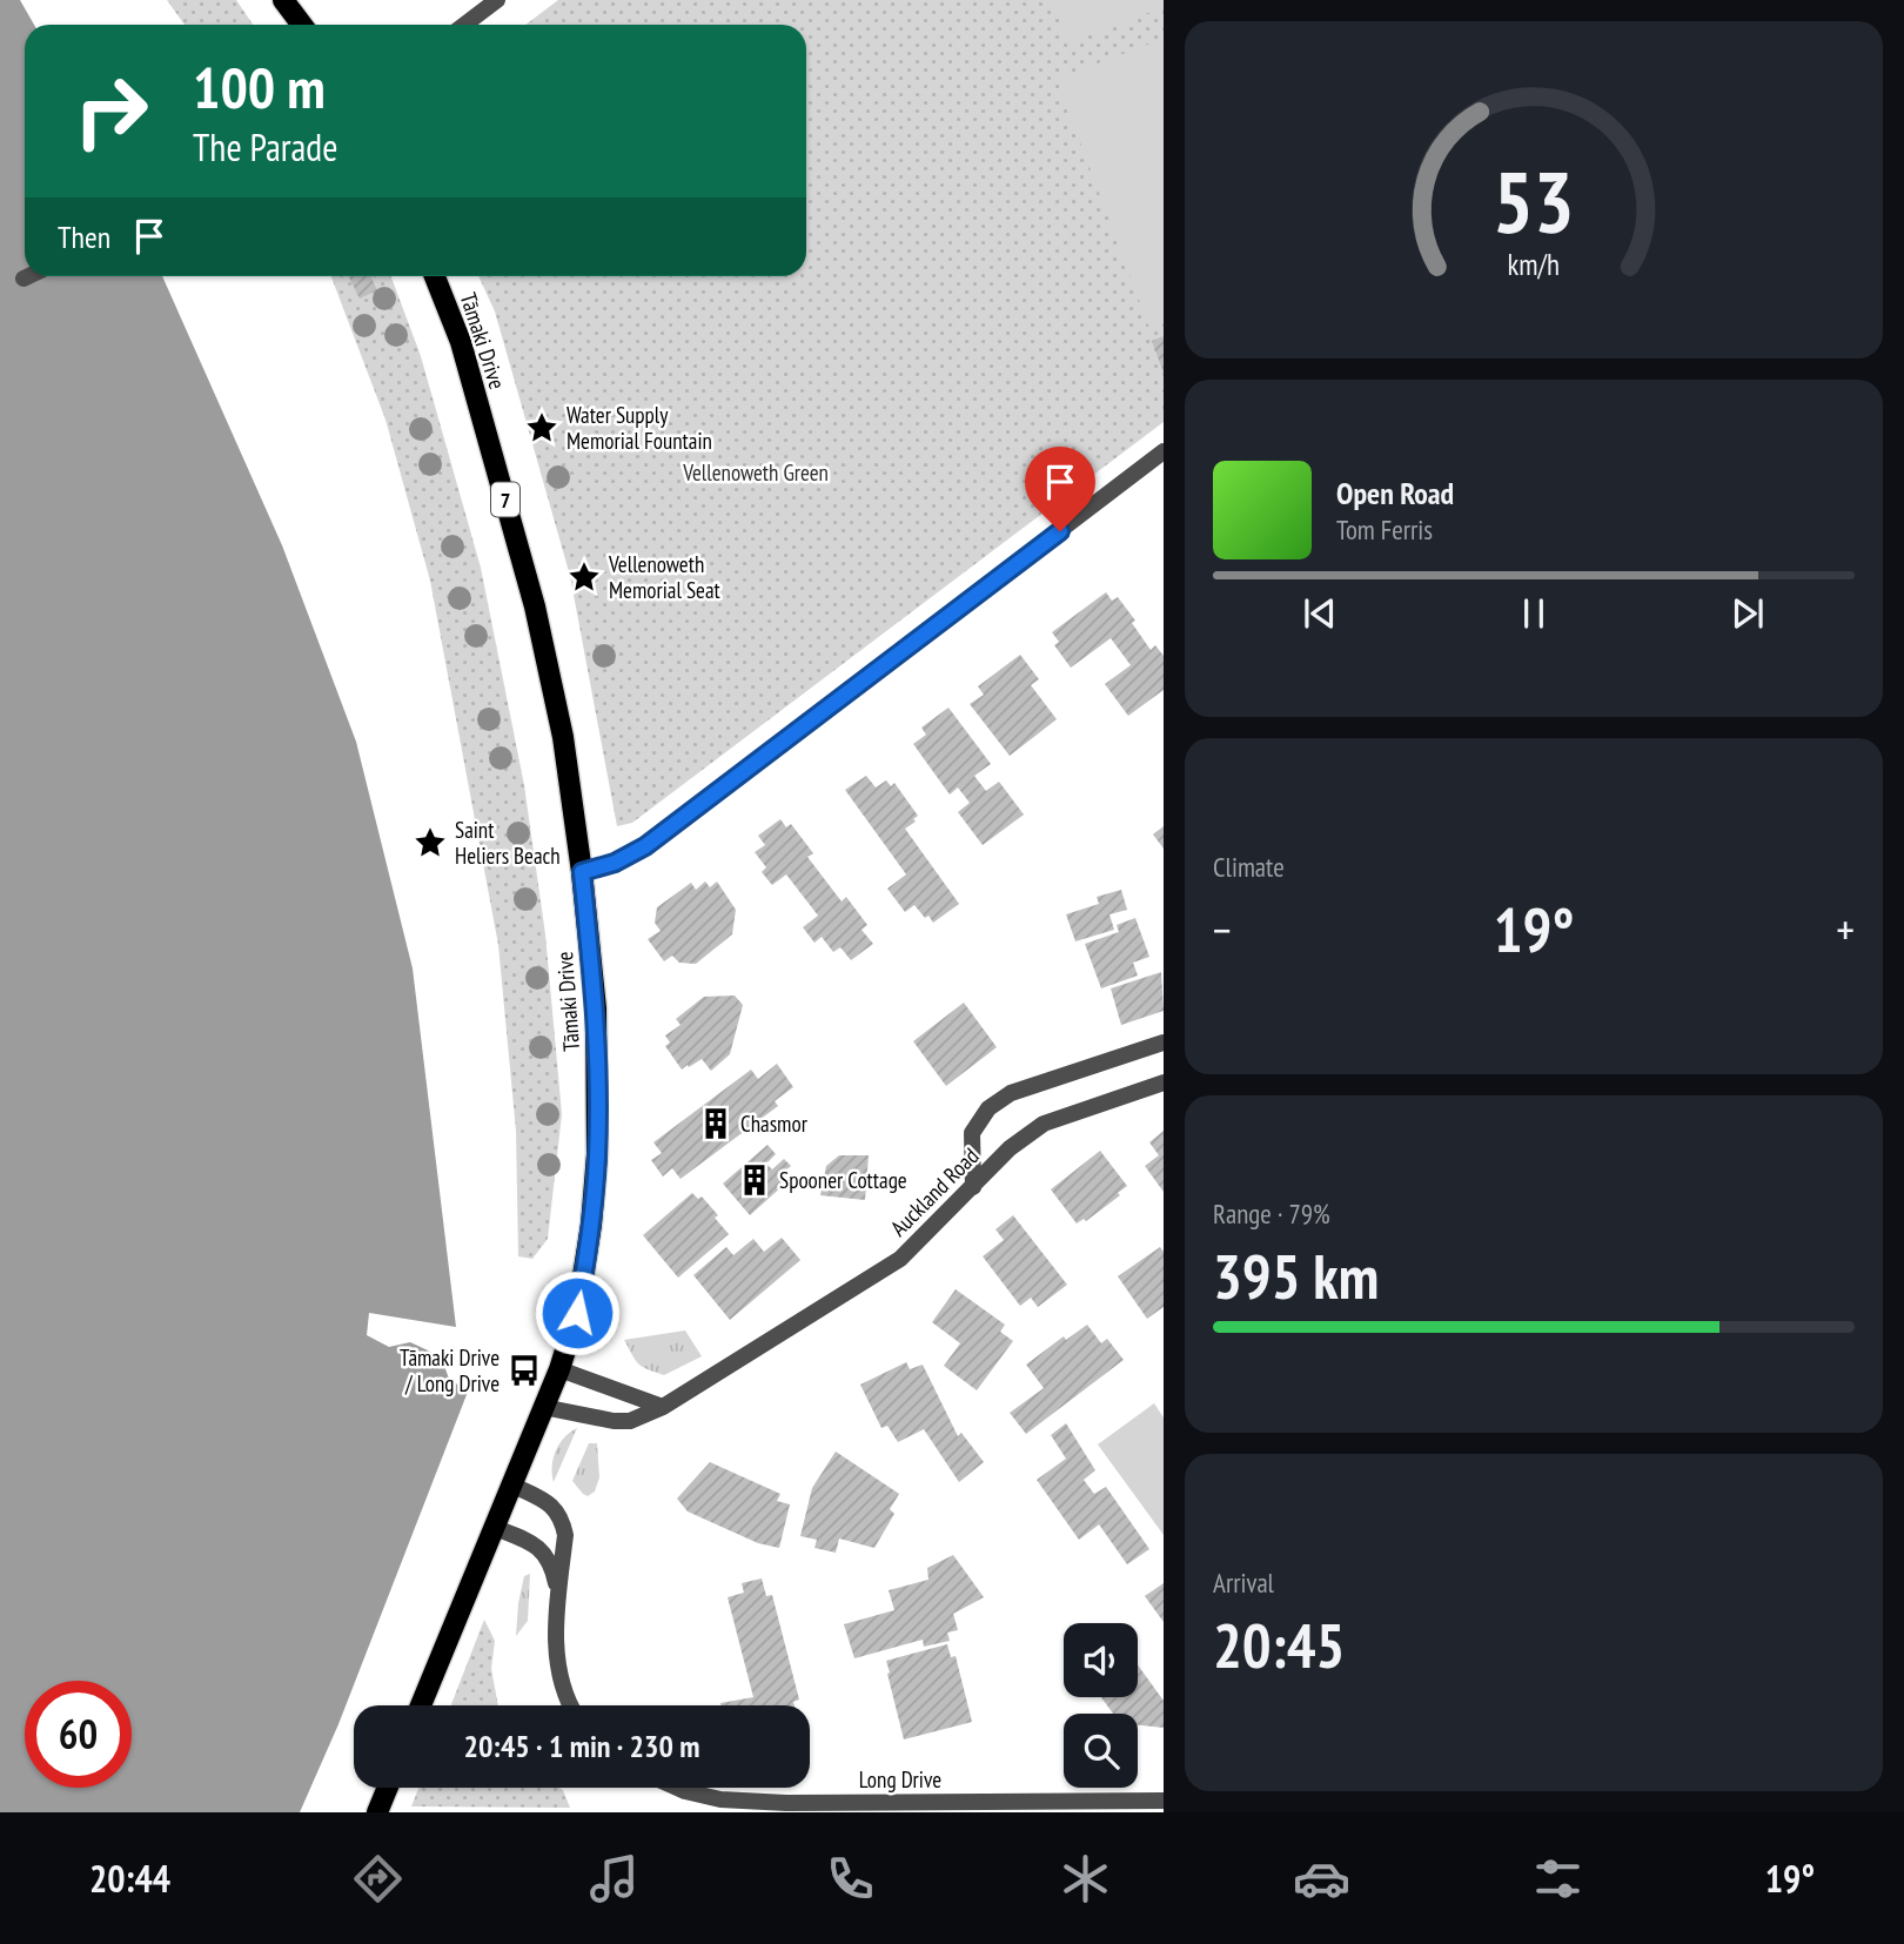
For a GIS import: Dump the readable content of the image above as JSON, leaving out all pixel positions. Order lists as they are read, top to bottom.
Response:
{
  "streets": {
    "main road": ["Tāmaki Drive", "7"],
    "street": ["Auckland Road", "Long Drive"]
  },
  "crossings": [
    ["Tāmaki Drive", "Auckland Road"]
  ],
  "parks": ["Vellenoweth Green"],
  "places": {
    "place": ["Water Supply Memorial Fountain", "Vellenoweth Memorial Seat", "Saint Heliers Beach"],
    "building": ["Chasmor", "Spooner Cottage"],
    "bus stop": ["Tāmaki Drive / Long Drive"]
  },
  "page": {
    "turn": ["100 m", "The Parade"],
    "then": "Then",
    "song": ["Open Road", "Tom Ferris"],
    "tile": [
      "Climate",
      ["Range · 79%", "395 km"],
      ["Arrival", "20:45"]
    ],
    "heat": ["−", "19°", "+"],
    "limit": "60",
    "trip": "20:45 · 1 min · 230 m",
    "tabs": ["20:44", "19°"],
    "gauge": ["53", "km/h"]
  }
}
